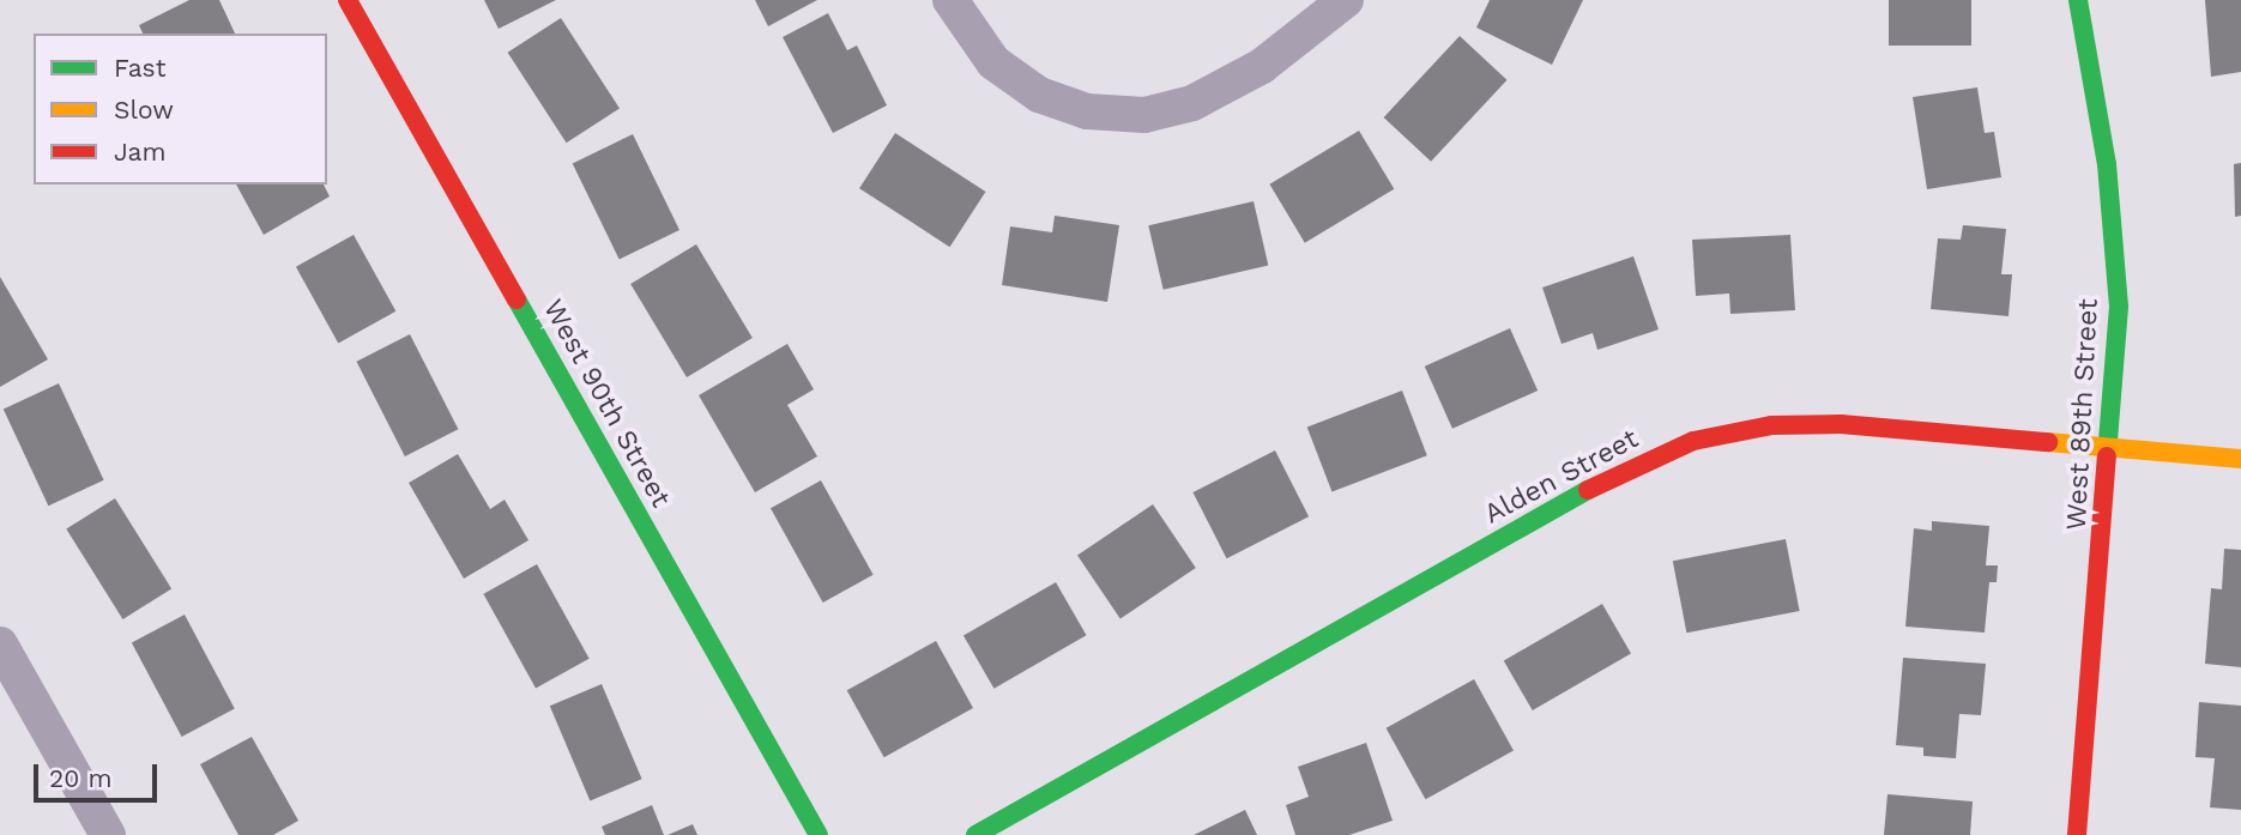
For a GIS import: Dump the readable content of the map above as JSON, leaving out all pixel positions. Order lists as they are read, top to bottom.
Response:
{
  "streets": {
    "street": ["West 90th Street", "West 89th Street", "Alden Street"]
  },
  "crossings": [
    ["West 89th Street", "Alden Street"]
  ],
  "legend": ["Fast", "Slow", "Jam"],
  "scale_bar": "20 m"
}
